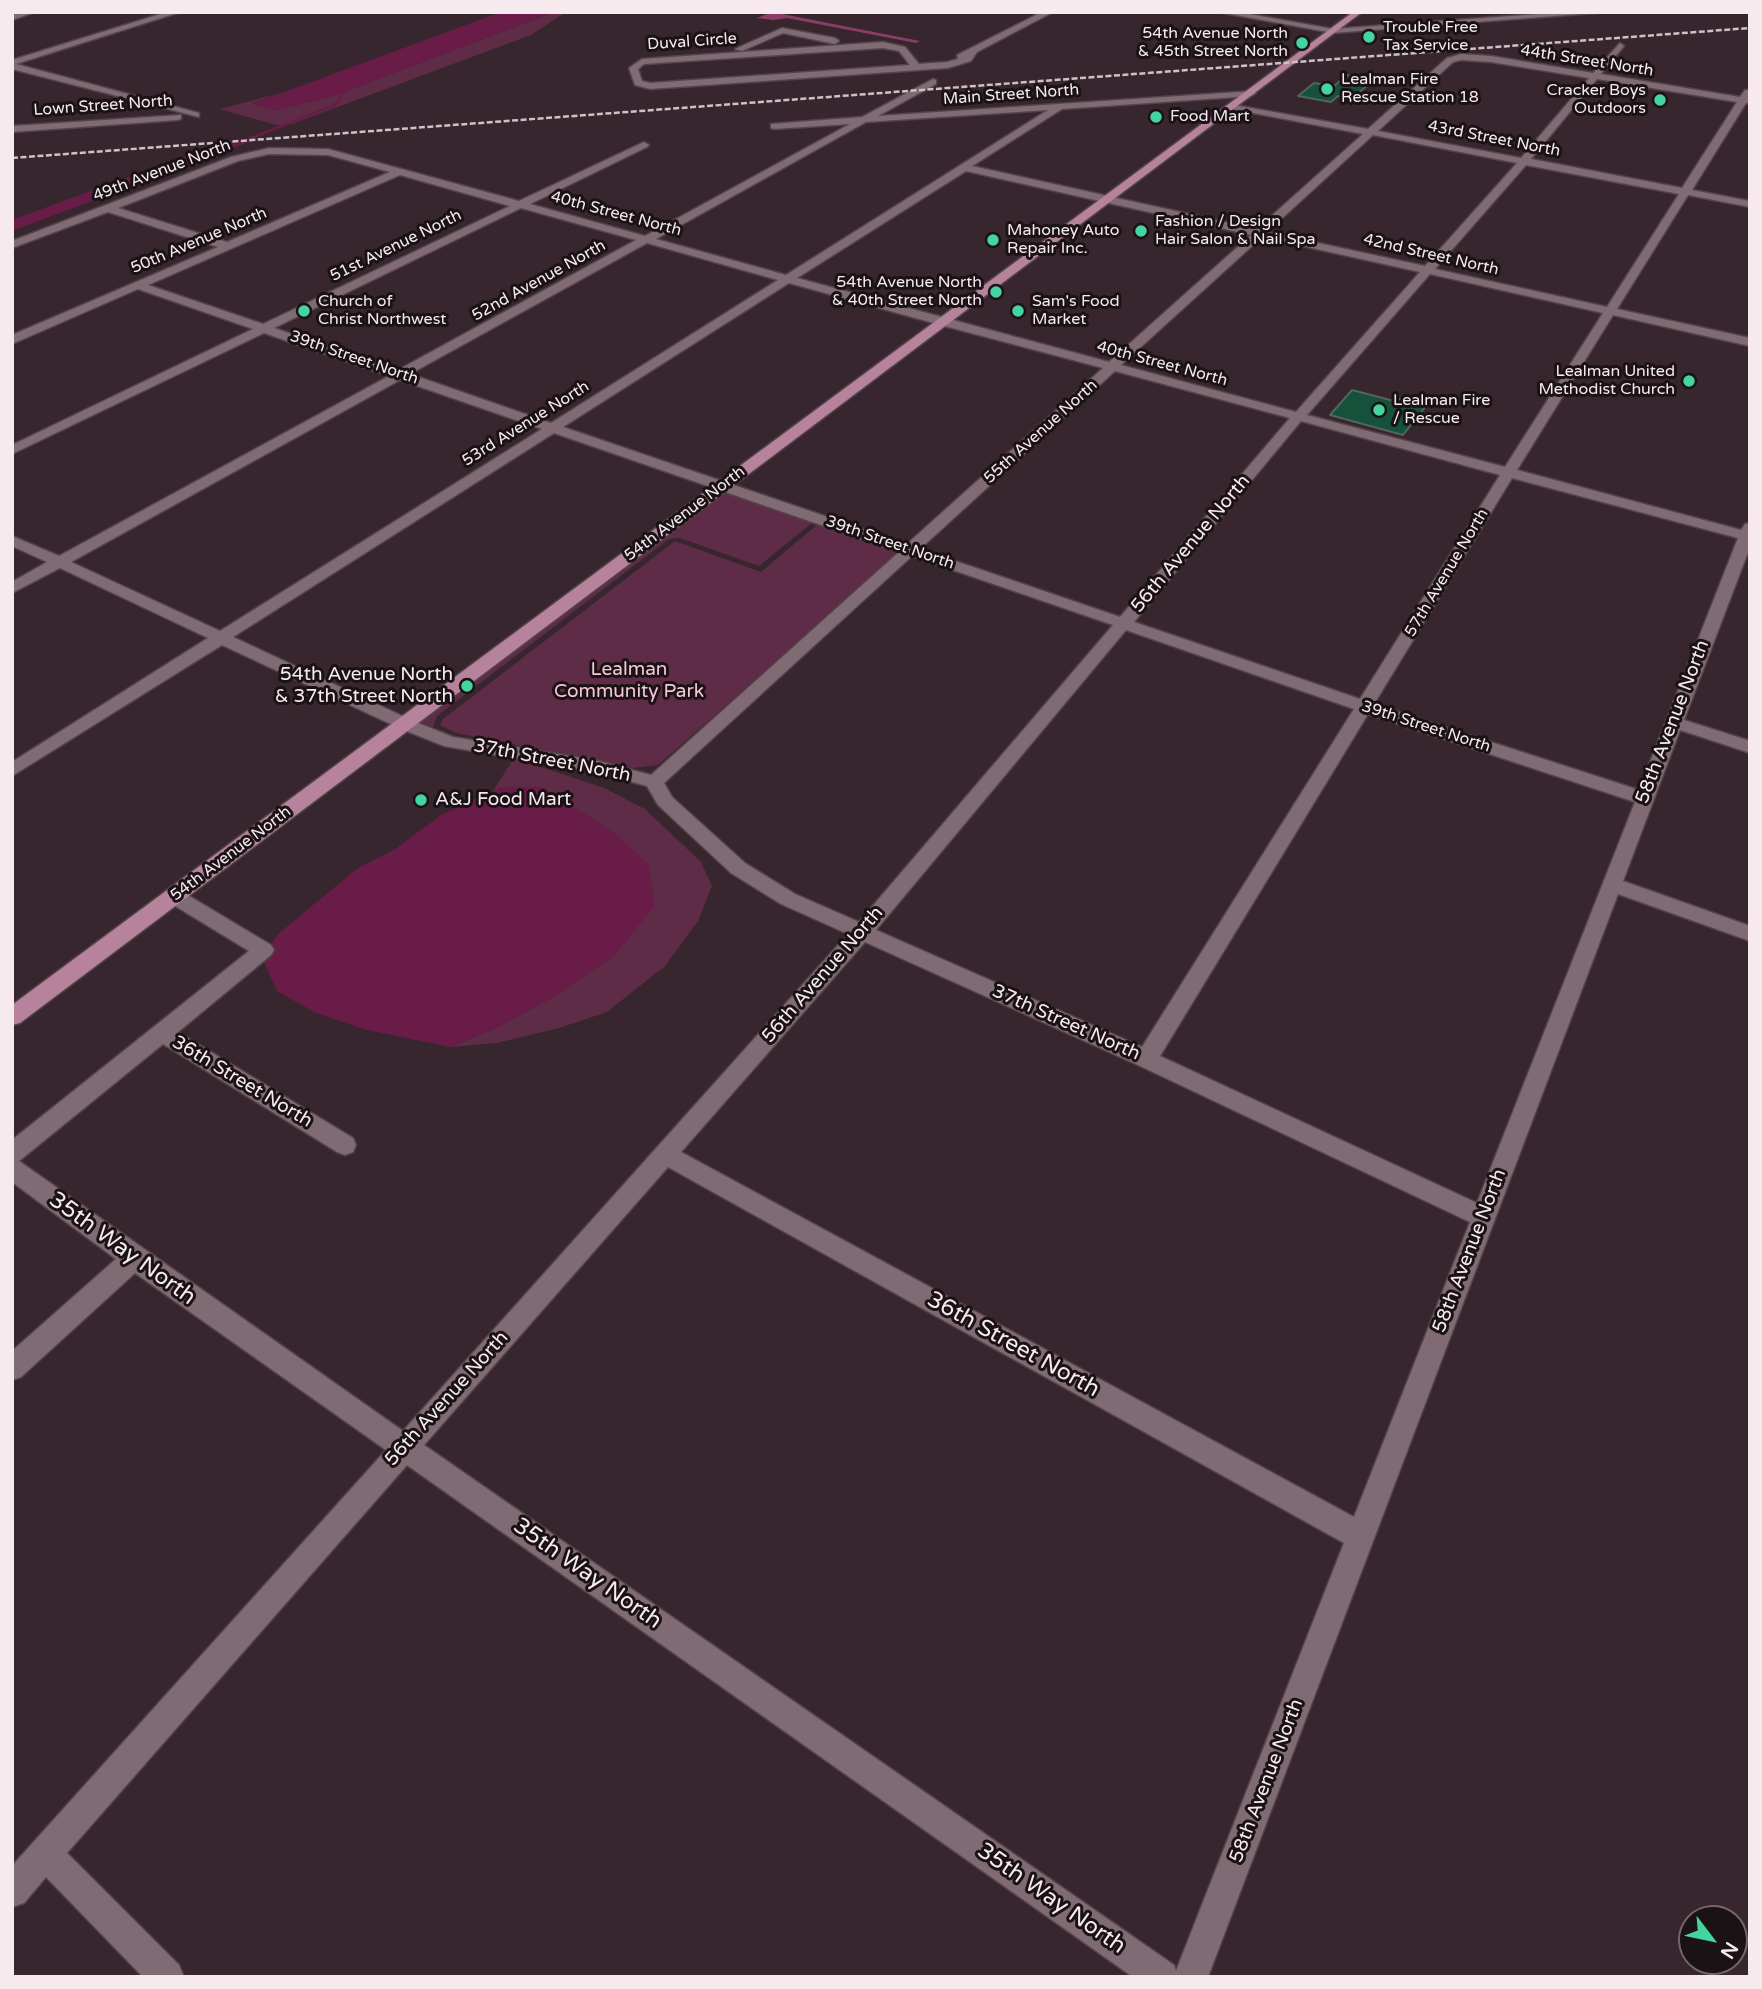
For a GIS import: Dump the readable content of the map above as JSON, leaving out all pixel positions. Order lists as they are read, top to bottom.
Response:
{
  "streets": {
    "main road": ["54th Avenue North"],
    "street": [
      "Duval Circle",
      "44th Street North",
      "Main Street North",
      "Lown Street North",
      "43rd Street North",
      "49th Avenue North",
      "40th Street North",
      "50th Avenue North",
      "51st Avenue North",
      "42nd Street North",
      "52nd Avenue North",
      "39th Street North",
      "53rd Avenue North",
      "55th Avenue North",
      "56th Avenue North",
      "57th Avenue North",
      "58th Avenue North",
      "37th Street North",
      "36th Street North",
      "35th Way North"
    ]
  },
  "crossings": [
    ["44th Street North", "55th Avenue North"],
    ["44th Street North", "56th Avenue North"],
    ["44th Street North", "57th Avenue North"],
    ["Main Street North", "52nd Avenue North"],
    ["Main Street North", "53rd Avenue North"],
    ["Main Street North", "54th Avenue North"],
    ["43rd Street North", "55th Avenue North"],
    ["43rd Street North", "54th Avenue North"],
    ["43rd Street North", "56th Avenue North"],
    ["43rd Street North", "57th Avenue North"],
    ["49th Avenue North", "40th Street North"],
    ["40th Street North", "50th Avenue North"],
    ["40th Street North", "51st Avenue North"],
    ["40th Street North", "52nd Avenue North"],
    ["40th Street North", "53rd Avenue North"],
    ["40th Street North", "55th Avenue North"],
    ["40th Street North", "54th Avenue North"],
    ["40th Street North", "56th Avenue North"],
    ["40th Street North", "57th Avenue North"],
    ["40th Street North", "58th Avenue North"],
    ["50th Avenue North", "39th Street North"],
    ["51st Avenue North", "39th Street North"],
    ["42nd Street North", "53rd Avenue North"],
    ["42nd Street North", "55th Avenue North"],
    ["42nd Street North", "54th Avenue North"],
    ["42nd Street North", "56th Avenue North"],
    ["42nd Street North", "57th Avenue North"],
    ["52nd Avenue North", "39th Street North"],
    ["52nd Avenue North", "37th Street North"],
    ["39th Street North", "53rd Avenue North"],
    ["39th Street North", "55th Avenue North"],
    ["39th Street North", "54th Avenue North"],
    ["39th Street North", "56th Avenue North"],
    ["39th Street North", "57th Avenue North"],
    ["39th Street North", "58th Avenue North"],
    ["53rd Avenue North", "37th Street North"],
    ["55th Avenue North", "37th Street North"],
    ["54th Avenue North", "37th Street North"],
    ["54th Avenue North", "36th Street North"],
    ["56th Avenue North", "37th Street North"],
    ["56th Avenue North", "36th Street North"],
    ["56th Avenue North", "35th Way North"],
    ["57th Avenue North", "37th Street North"],
    ["58th Avenue North", "37th Street North"],
    ["58th Avenue North", "36th Street North"]
  ],
  "parks": ["Lealman Community Park"],
  "places": [
    "Trouble Free Tax Service",
    "54th Avenue North & 45th Street North",
    "Lealman Fire Rescue Station 18",
    "Cracker Boys Outdoors",
    "Food Mart",
    "Fashion / Design Hair Salon & Nail Spa",
    "Mahoney Auto Repair Inc.",
    "54th Avenue North & 40th Street North",
    "Church of Christ Northwest",
    "Sam's Food Market",
    "Lealman United Methodist Church",
    "Lealman Fire / Rescue",
    "54th Avenue North & 37th Street North",
    "A&J Food Mart"
  ],
  "north": "bottom right"
}
